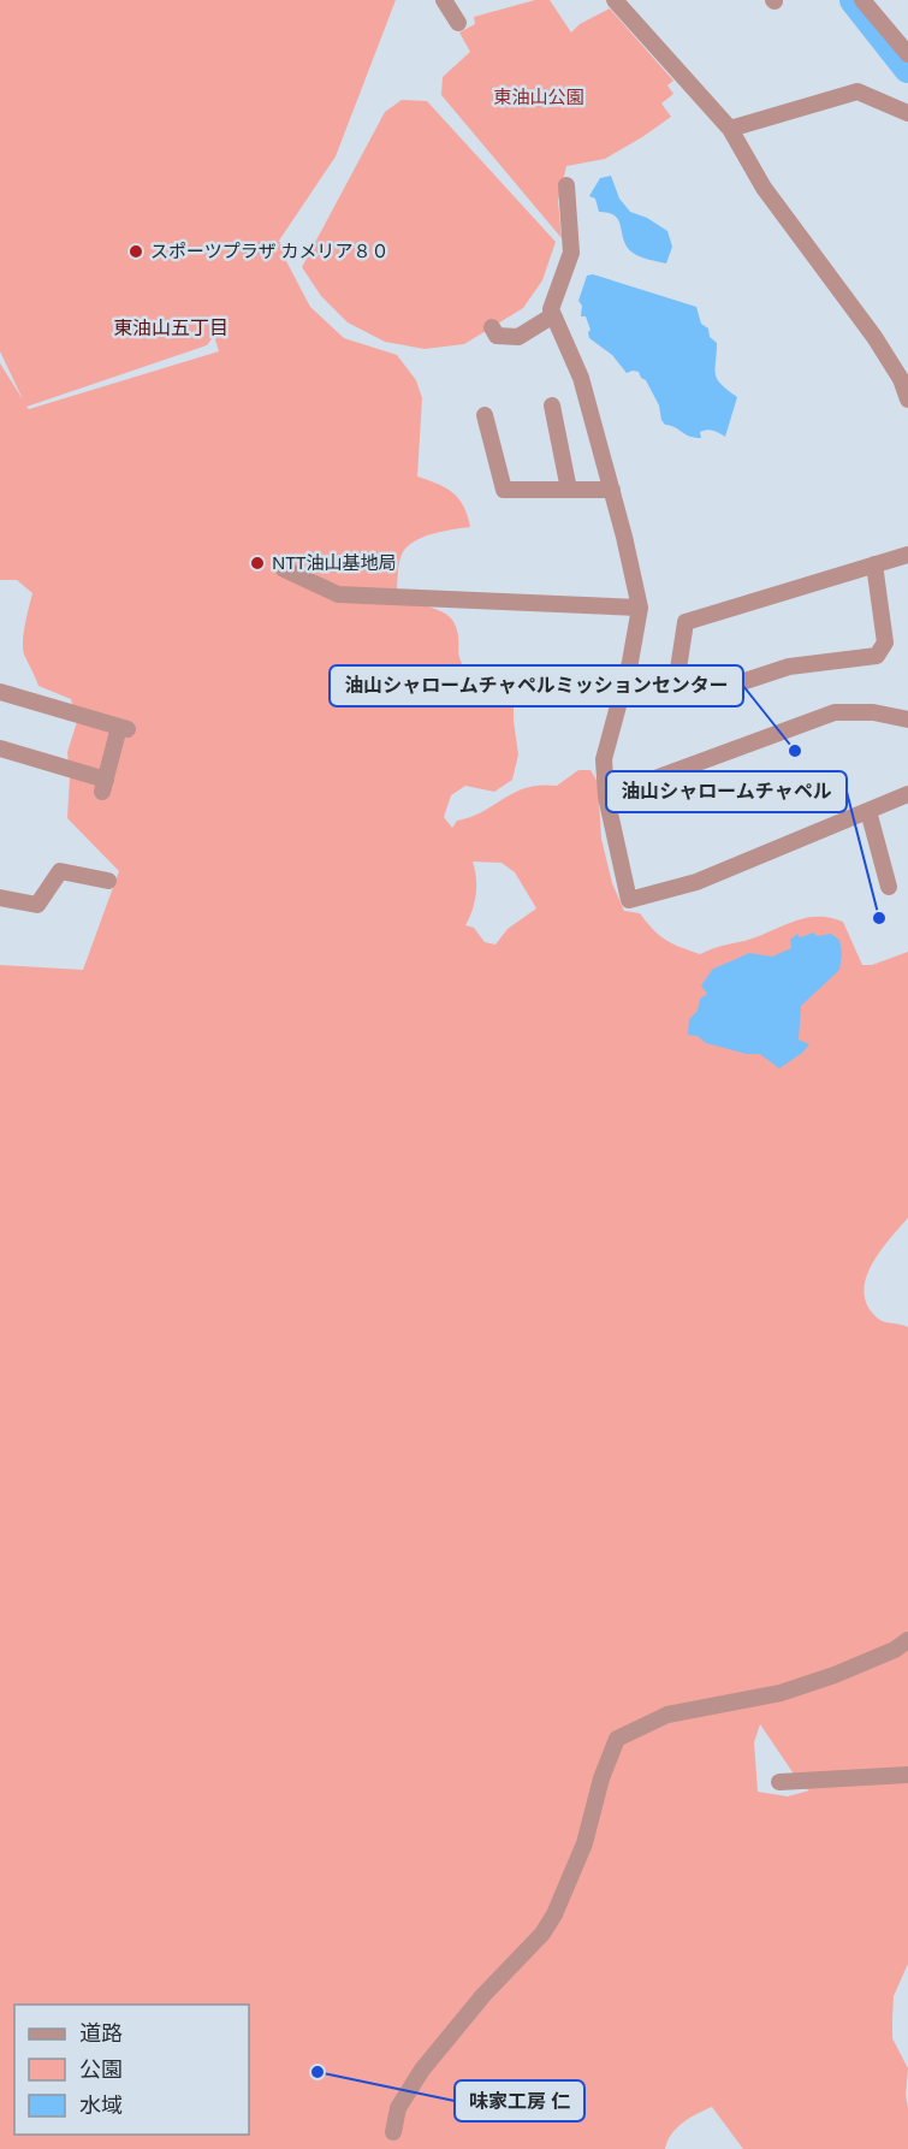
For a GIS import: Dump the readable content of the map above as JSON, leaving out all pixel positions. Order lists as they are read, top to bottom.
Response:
{
  "districts": ["東油山五丁目"],
  "parks": ["東油山公園"],
  "places": [
    "スポーツプラザ カメリア８０",
    "NTT油山基地局",
    "油山シャロームチャペルミッションセンター",
    "油山シャロームチャペル",
    "味家工房 仁"
  ],
  "legend": ["道路", "公園", "水域"]
}
